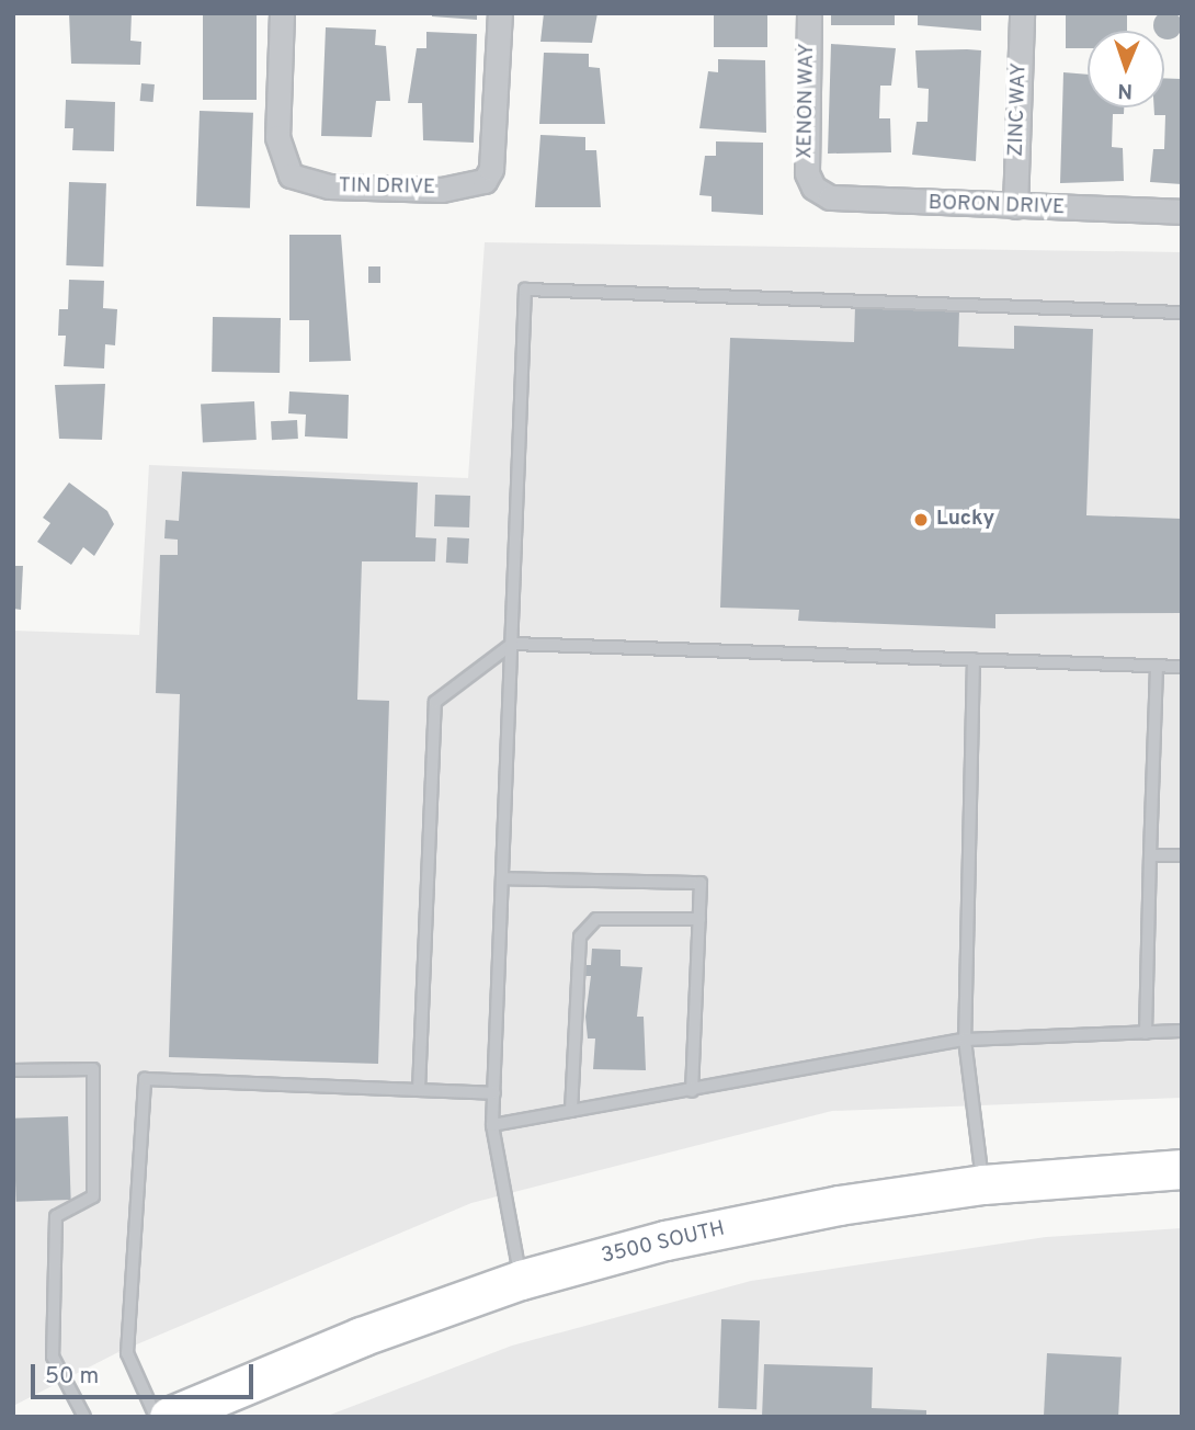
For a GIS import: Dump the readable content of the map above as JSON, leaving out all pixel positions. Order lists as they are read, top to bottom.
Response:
{
  "streets": {
    "main road": ["3500 SOUTH"],
    "street": [
      "XENON WAY",
      "ZINC WAY",
      "TIN DRIVE",
      "BORON DRIVE"
    ]
  },
  "crossings": [
    ["XENON WAY", "BORON DRIVE"],
    ["ZINC WAY", "BORON DRIVE"]
  ],
  "places": ["Lucky"],
  "scale_bar": "50 m",
  "north": "bottom"
}
